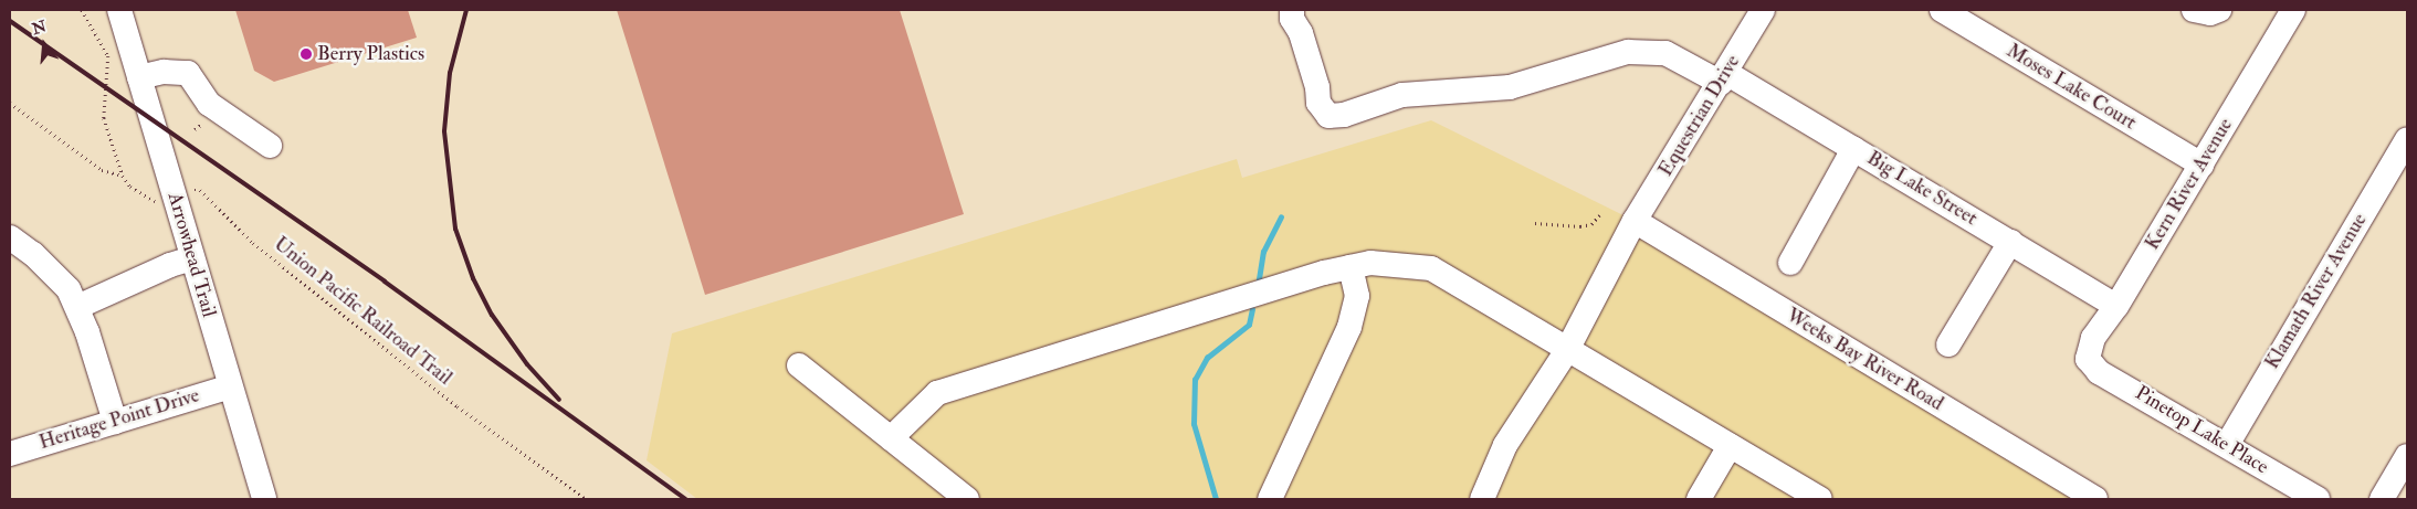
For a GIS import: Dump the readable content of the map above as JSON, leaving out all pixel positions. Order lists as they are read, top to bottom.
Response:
{
  "streets": {
    "street": [
      "Moses Lake Court",
      "Equestrian Drive",
      "Kern River Avenue",
      "Big Lake Street",
      "Arrowhead Trail",
      "Klamath River Avenue",
      "Weeks Bay River Road",
      "Heritage Point Drive",
      "Pinetop Lake Place"
    ],
    "path": ["Union Pacific Railroad Trail"]
  },
  "crossings": [
    ["Moses Lake Court", "Kern River Avenue"],
    ["Equestrian Drive", "Big Lake Street"],
    ["Equestrian Drive", "Weeks Bay River Road"],
    ["Kern River Avenue", "Big Lake Street"],
    ["Kern River Avenue", "Pinetop Lake Place"],
    ["Arrowhead Trail", "Union Pacific Railroad Trail"],
    ["Arrowhead Trail", "Heritage Point Drive"],
    ["Klamath River Avenue", "Pinetop Lake Place"]
  ],
  "places": ["Berry Plastics"],
  "north": "top"
}
